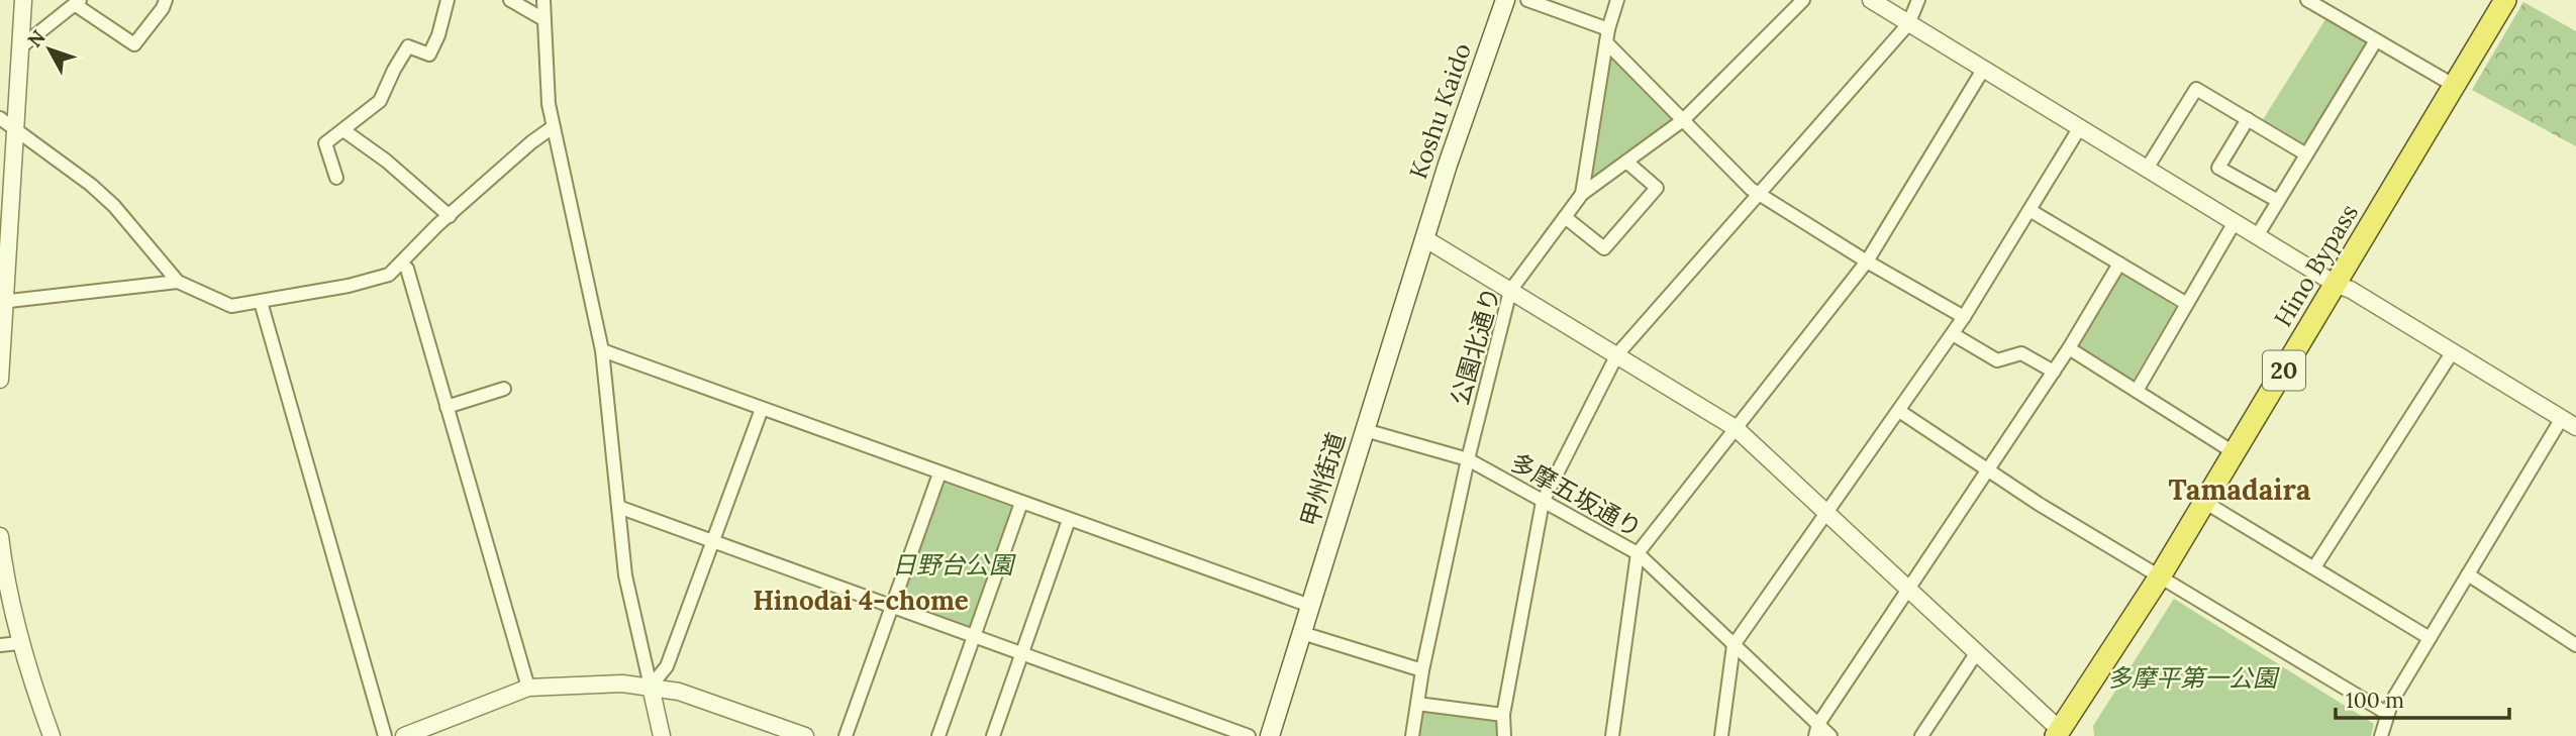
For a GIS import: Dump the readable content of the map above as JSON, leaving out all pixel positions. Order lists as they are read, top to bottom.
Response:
{
  "streets": {
    "highway": ["Hino Bypass", "20"],
    "main road": ["Koshu Kaido", "甲州街道"],
    "street": ["公園北通り", "多摩五坂通り"]
  },
  "crossings": [
    ["Koshu Kaido", "甲州街道"],
    ["公園北通り", "多摩五坂通り"],
    ["甲州街道", "多摩五坂通り"]
  ],
  "districts": ["Tamadaira", "Hinodai 4-chome"],
  "parks": ["日野台公園", "多摩平第一公園"],
  "scale_bar": "100 m",
  "north": "top left"
}
